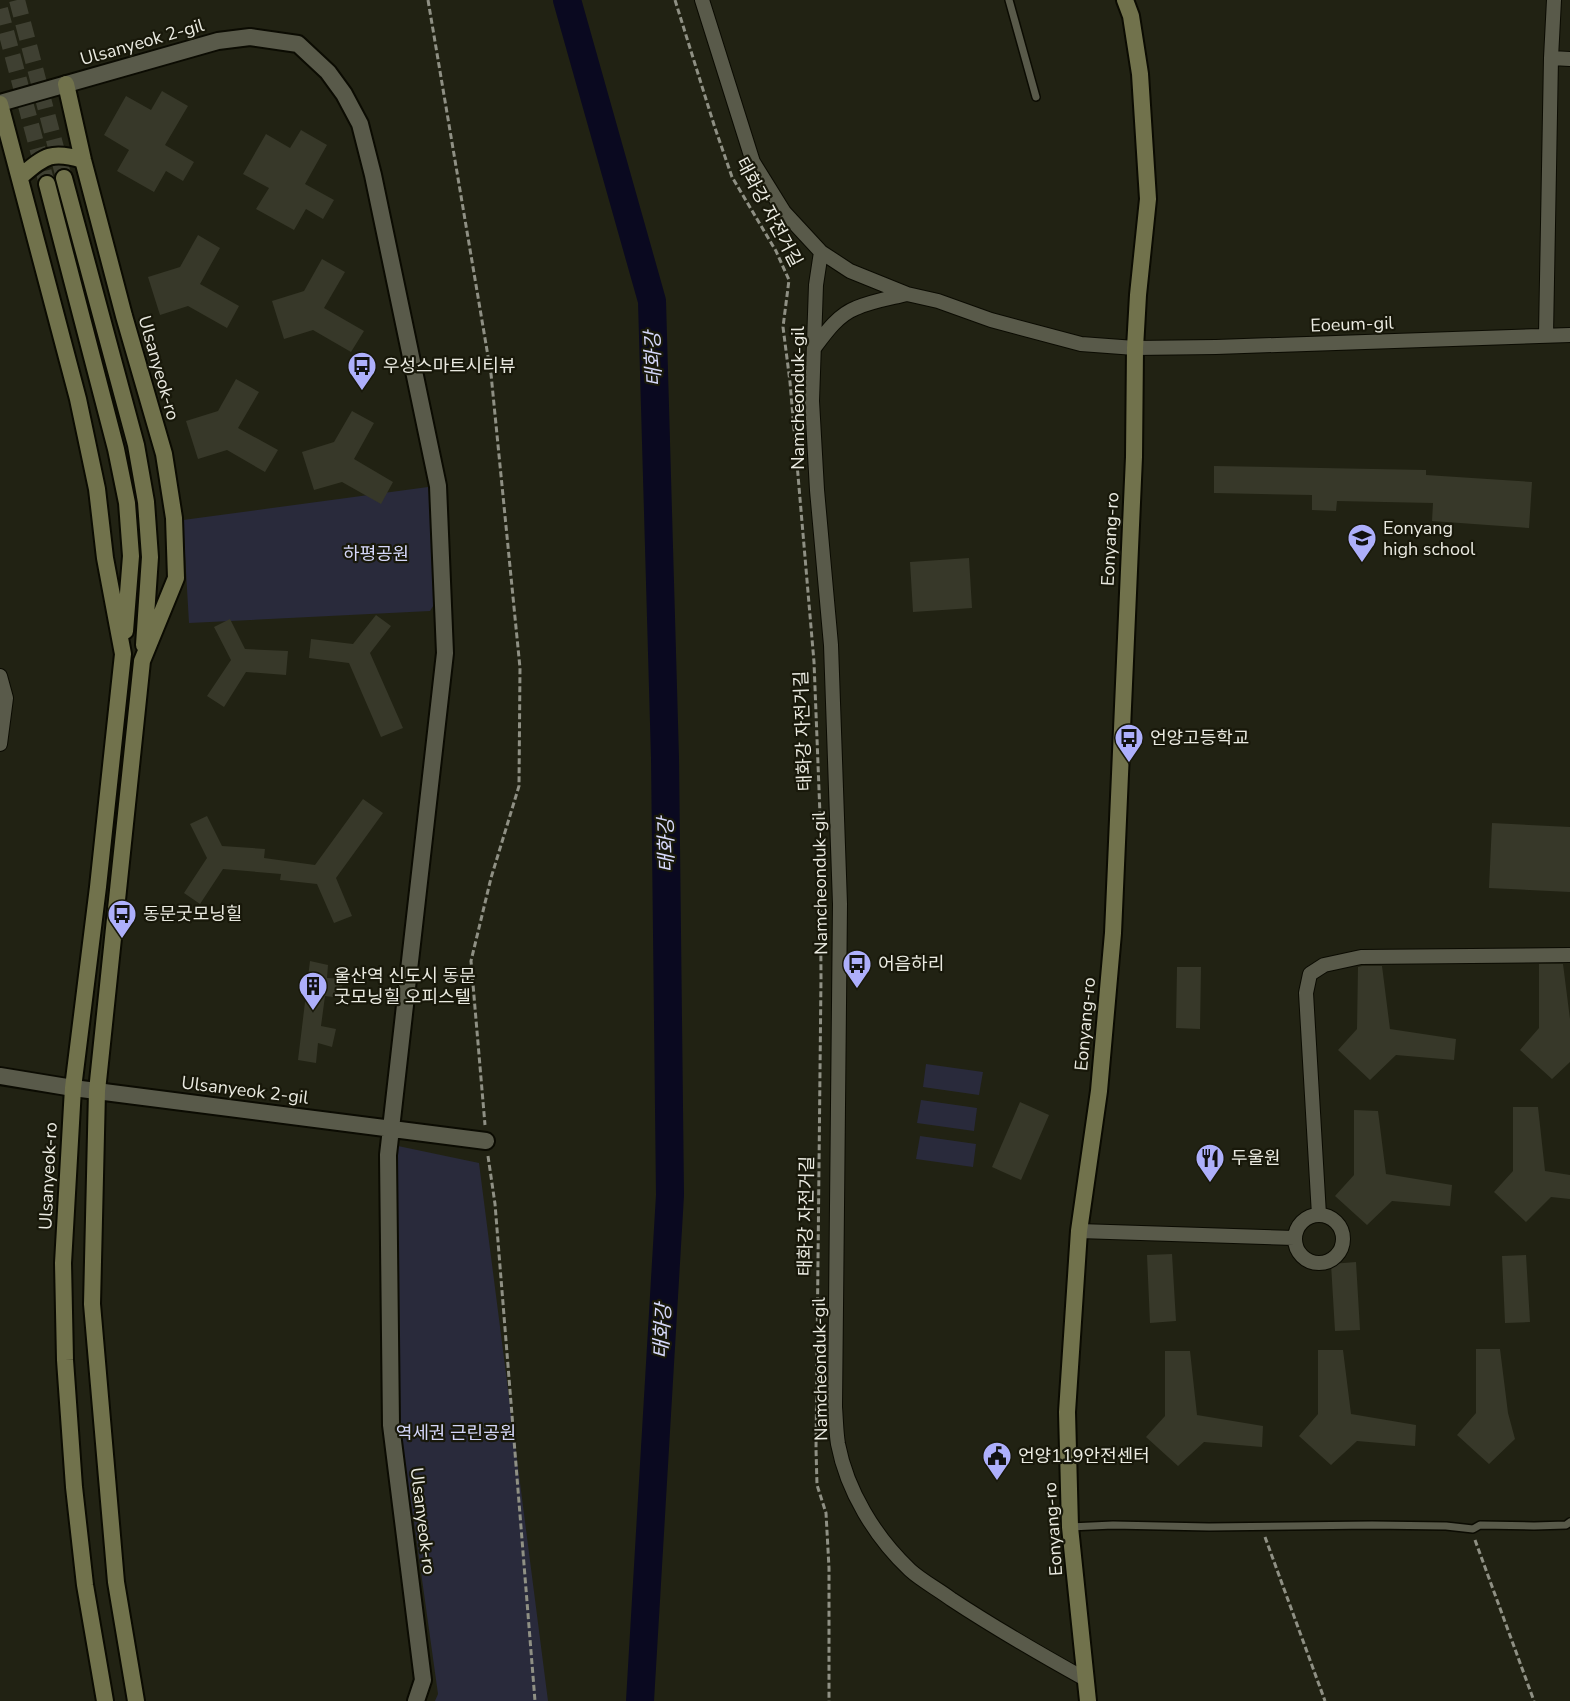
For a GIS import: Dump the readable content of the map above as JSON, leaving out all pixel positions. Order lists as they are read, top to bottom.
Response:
{
  "streets": {
    "main road": ["Ulsanyeok-ro", "Eonyang-ro"],
    "street": ["Ulsanyeok 2-gil", "Eoeum-gil", "Namcheonduk-gil"],
    "path": ["태화강 자전거길"]
  },
  "crossings": [
    ["Ulsanyeok 2-gil", "Ulsanyeok-ro"],
    ["Eoeum-gil", "Eonyang-ro"],
    ["Namcheonduk-gil", "Eonyang-ro"]
  ],
  "water": ["태화강"],
  "parks": ["하평공원", "역세권 근린공원"],
  "places": {
    "bus stop": [
      "우성스마트시티뷰",
      "언양고등학교",
      "동문굿모닝힐",
      "어음하리"
    ],
    "school or university": ["Eonyang high school"],
    "building": ["울산역 신도시 동문 굿모닝힐 오피스텔"],
    "restaurant": ["두울원"],
    "public building": ["언양119안전센터"]
  }
}
